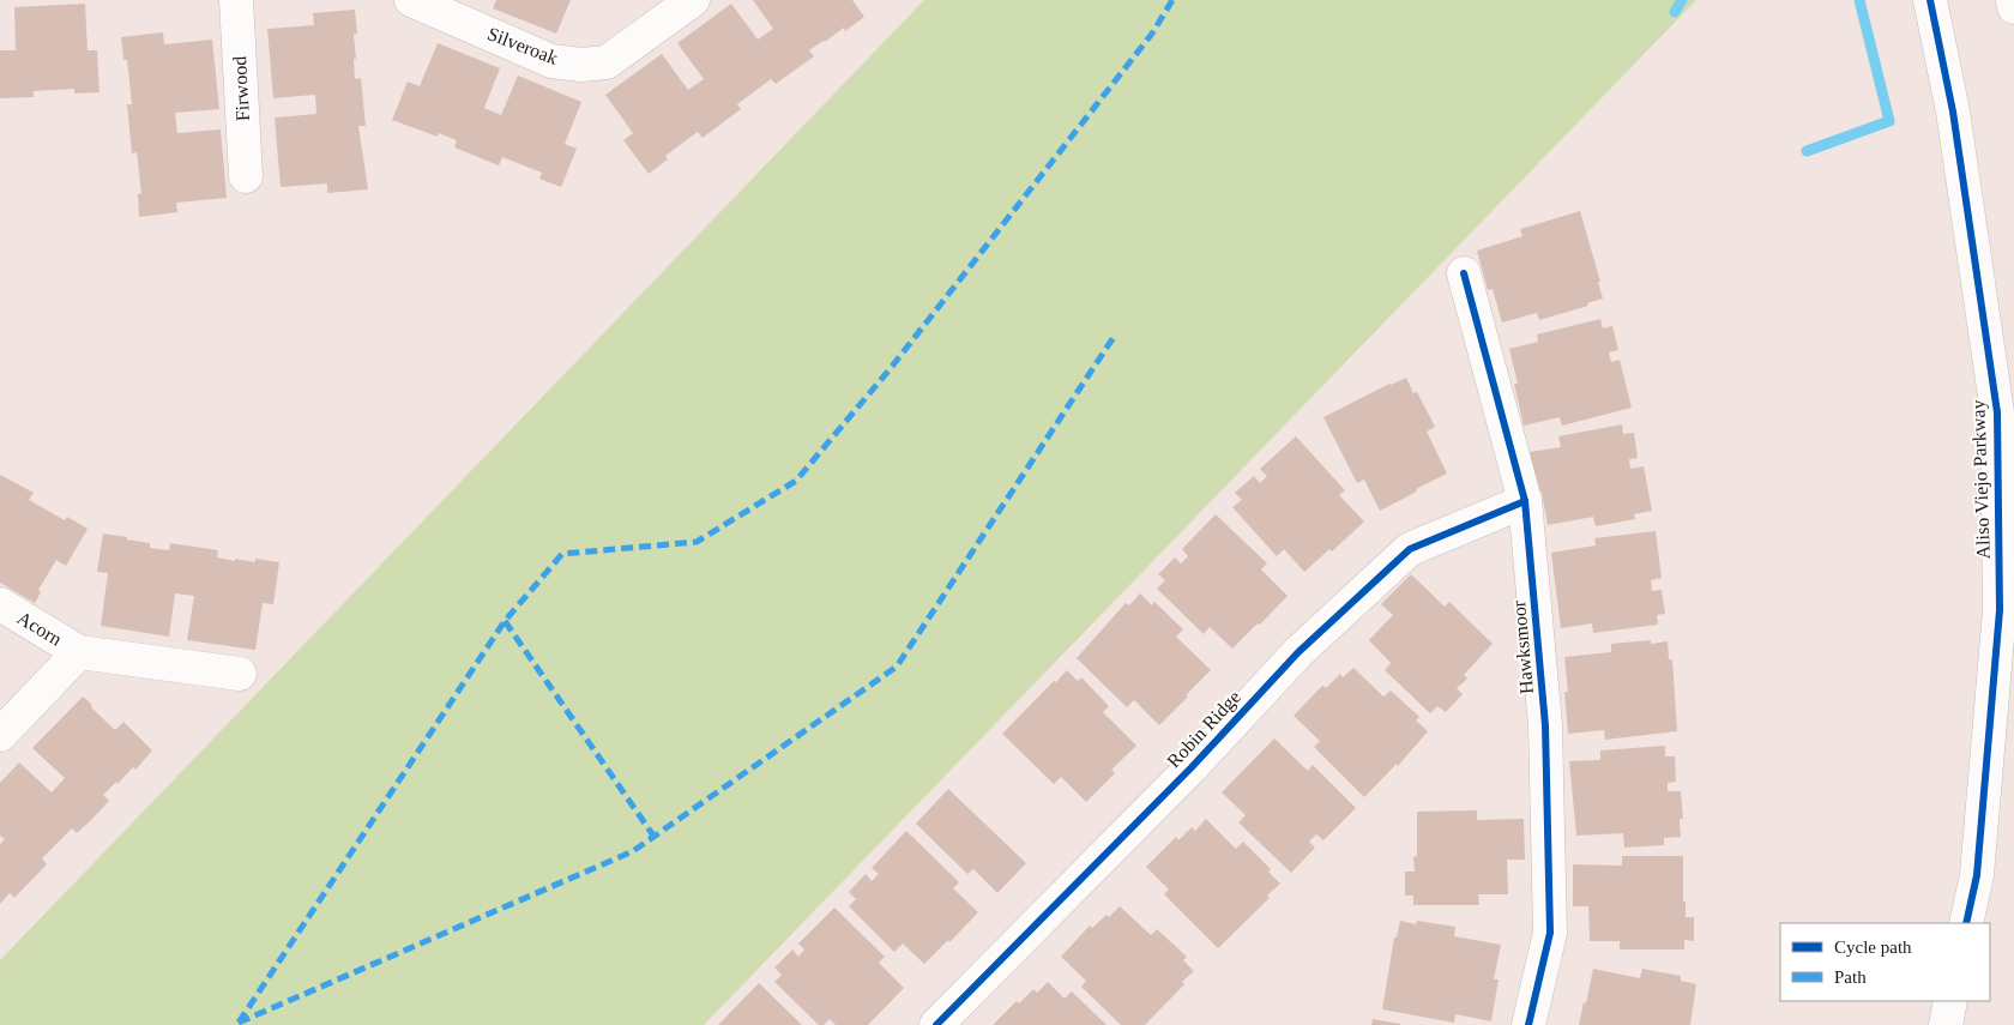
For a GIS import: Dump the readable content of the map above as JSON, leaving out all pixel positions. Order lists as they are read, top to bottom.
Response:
{
  "streets": {
    "street": [
      "Silveroak",
      "Firwood",
      "Aliso Viejo Parkway",
      "Acorn",
      "Hawksmoor",
      "Robin Ridge"
    ]
  },
  "crossings": [
    ["Hawksmoor", "Robin Ridge"]
  ],
  "legend": ["Cycle path", "Path"]
}
